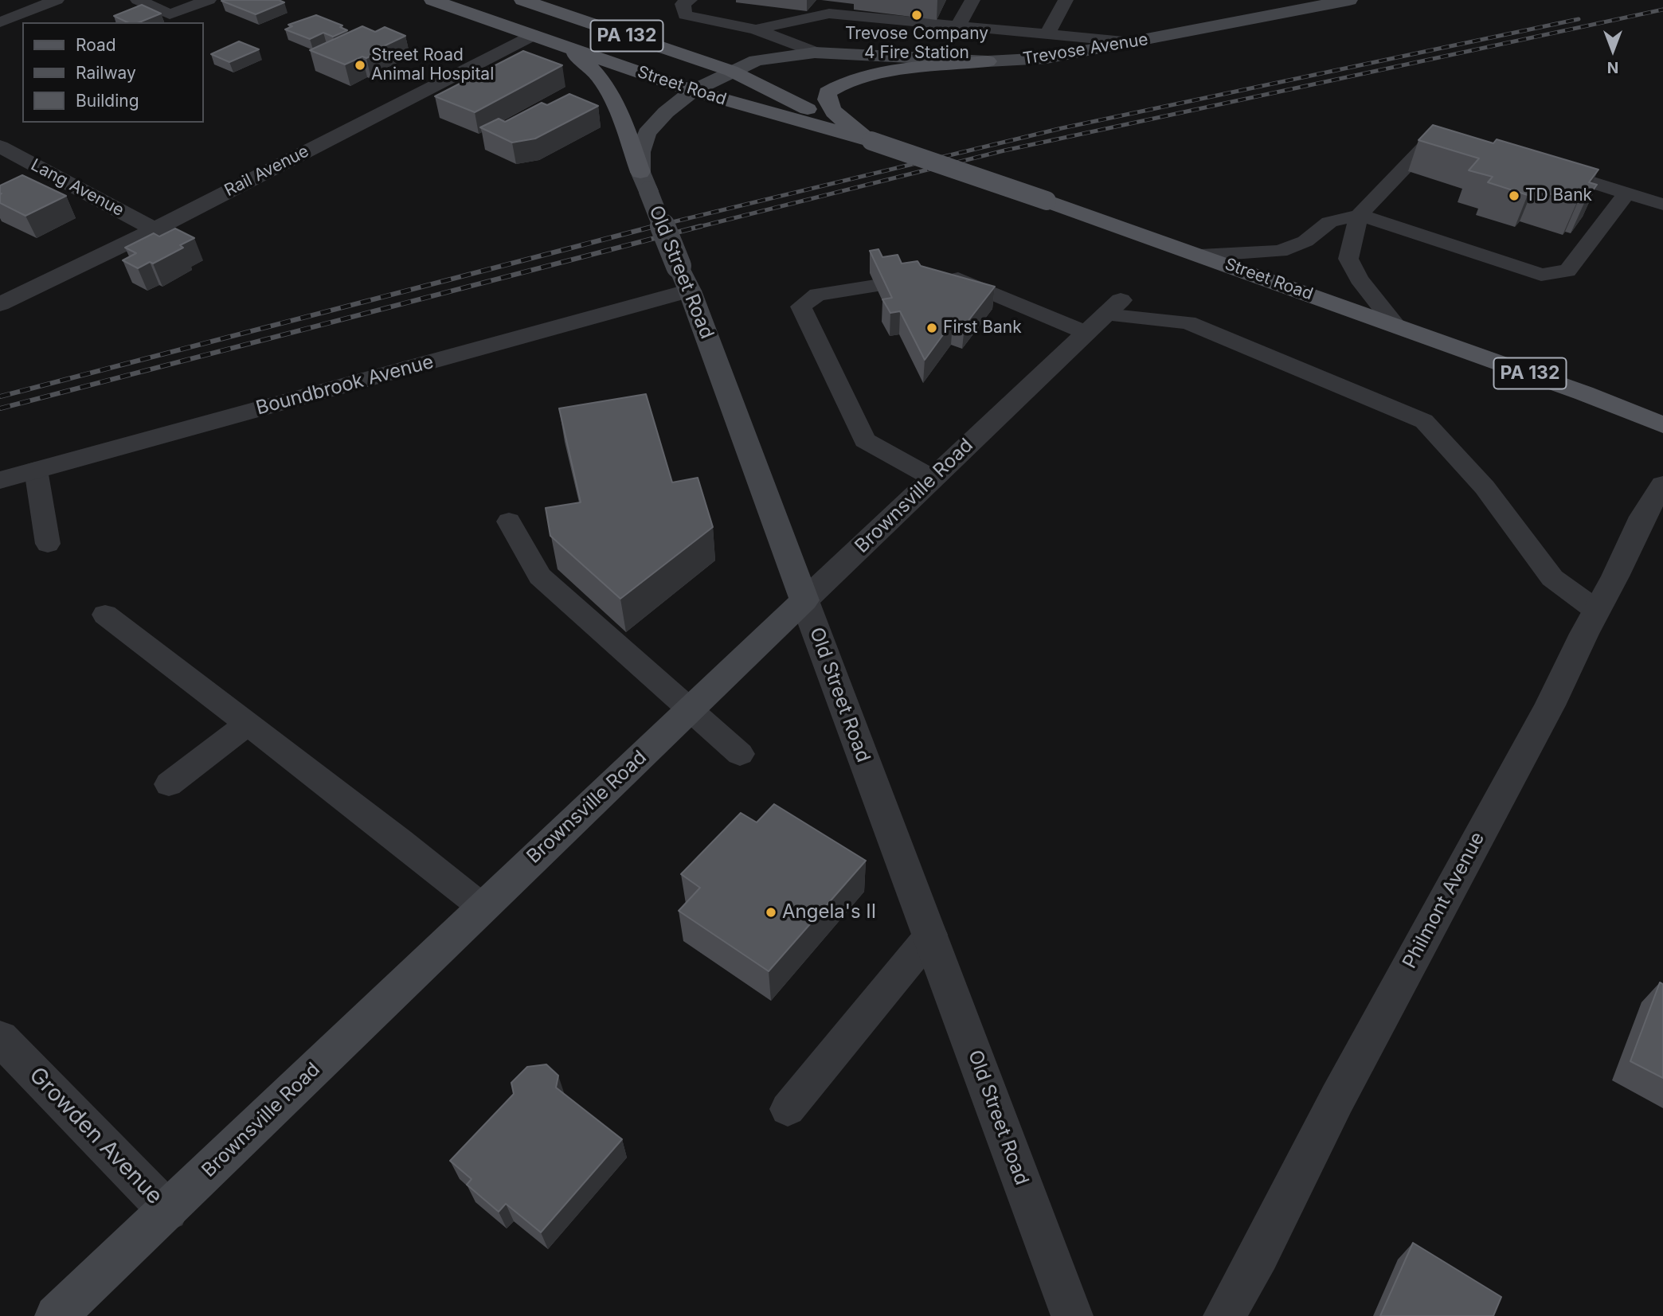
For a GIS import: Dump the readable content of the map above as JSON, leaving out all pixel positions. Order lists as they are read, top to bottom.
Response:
{
  "streets": {
    "main road": ["PA 132", "Street Road"],
    "street": [
      "Trevose Avenue",
      "Rail Avenue",
      "Lang Avenue",
      "Old Street Road",
      "Boundbrook Avenue",
      "Brownsville Road",
      "Philmont Avenue",
      "Growden Avenue"
    ]
  },
  "crossings": [
    ["Trevose Avenue", "Street Road"],
    ["Trevose Avenue", "Old Street Road"],
    ["Street Road", "Rail Avenue"],
    ["Street Road", "Old Street Road"],
    ["Rail Avenue", "Lang Avenue"],
    ["Old Street Road", "Boundbrook Avenue"],
    ["Old Street Road", "Brownsville Road"],
    ["Brownsville Road", "Growden Avenue"]
  ],
  "places": [
    "Trevose Company 4 Fire Station",
    "Street Road Animal Hospital",
    "TD Bank",
    "First Bank",
    "Angela's II"
  ],
  "legend": ["Road", "Railway", "Building"],
  "north": "bottom"
}
